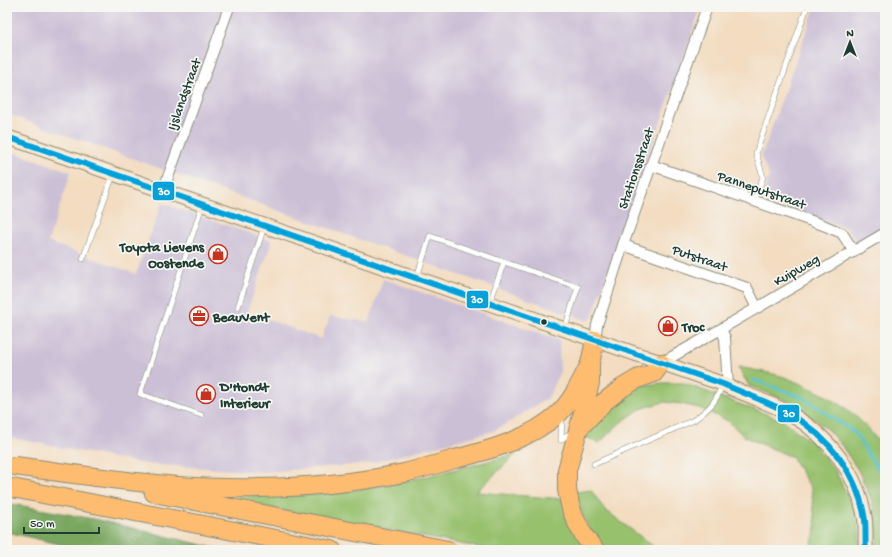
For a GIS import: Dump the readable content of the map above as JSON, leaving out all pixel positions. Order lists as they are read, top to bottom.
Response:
{
  "streets": {
    "street": [
      "Ijslandstraat",
      "Stationsstraat",
      "Panneputstraat",
      "Putstraat",
      "Kuipweg"
    ]
  },
  "crossings": [
    ["Stationsstraat", "Panneputstraat"],
    ["Stationsstraat", "Putstraat"],
    ["Panneputstraat", "Kuipweg"],
    ["Putstraat", "Kuipweg"]
  ],
  "places": {
    "shop": ["Toyota Lievens Oostende", "Troc", "D'Hondt Interieur"],
    "office": ["BeauVent"]
  },
  "lines": ["transit line 30"],
  "scale_bar": "50 m",
  "north": "top"
}
